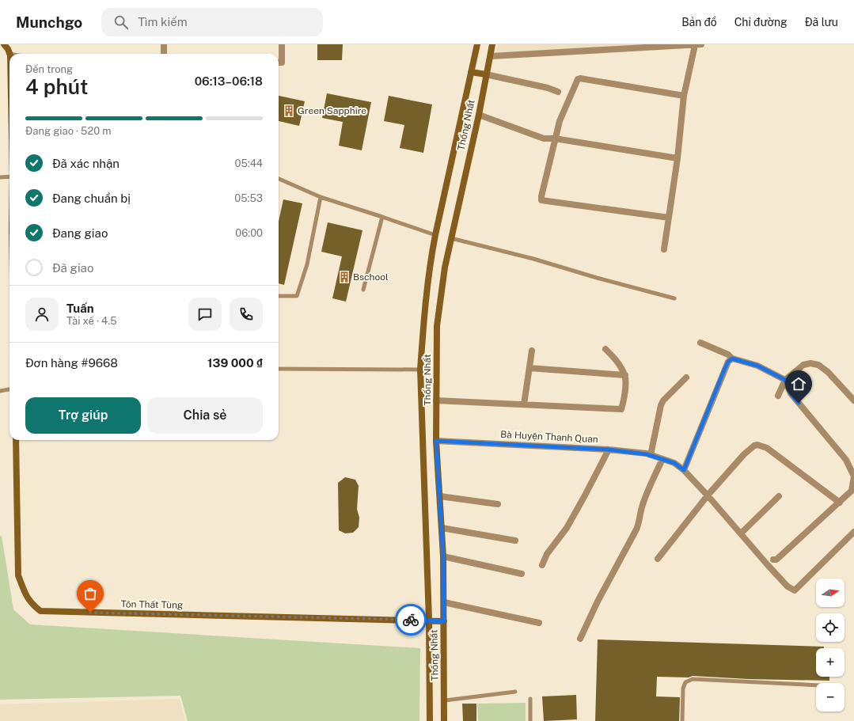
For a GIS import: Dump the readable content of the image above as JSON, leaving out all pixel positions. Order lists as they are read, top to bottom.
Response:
{
  "streets": {
    "main road": ["Thống Nhất", "Tôn Thất Tùng"],
    "street": ["Bà Huyện Thanh Quan"]
  },
  "crossings": [
    ["Thống Nhất", "Bà Huyện Thanh Quan"],
    ["Thống Nhất", "Tôn Thất Tùng"]
  ],
  "places": {
    "building": ["Green Sapphire", "Bschool"]
  },
  "north": "right",
  "page": {
    "header": "Munchgo",
    "search": "Tìm kiếm",
    "nav": ["Bản đồ", "Chỉ đường", "Đã lưu"],
    "heading": ["4 phút", "Đến trong", "06:13–06:18"],
    "panel": [
      "Tuấn",
      "Tài xế · 4.5",
      "Đơn hàng #9668",
      "139 000 ₫"
    ],
    "bar": "Đang giao · 520 m",
    "list": [
      ["Đã xác nhận", "05:44"],
      ["Đang chuẩn bị", "05:53"],
      ["Đang giao", "06:00"],
      "Đã giao"
    ],
    "buttons": ["Trợ giúp", "Chia sẻ"],
    "map_buttons": ["+", "−"]
  }
}
